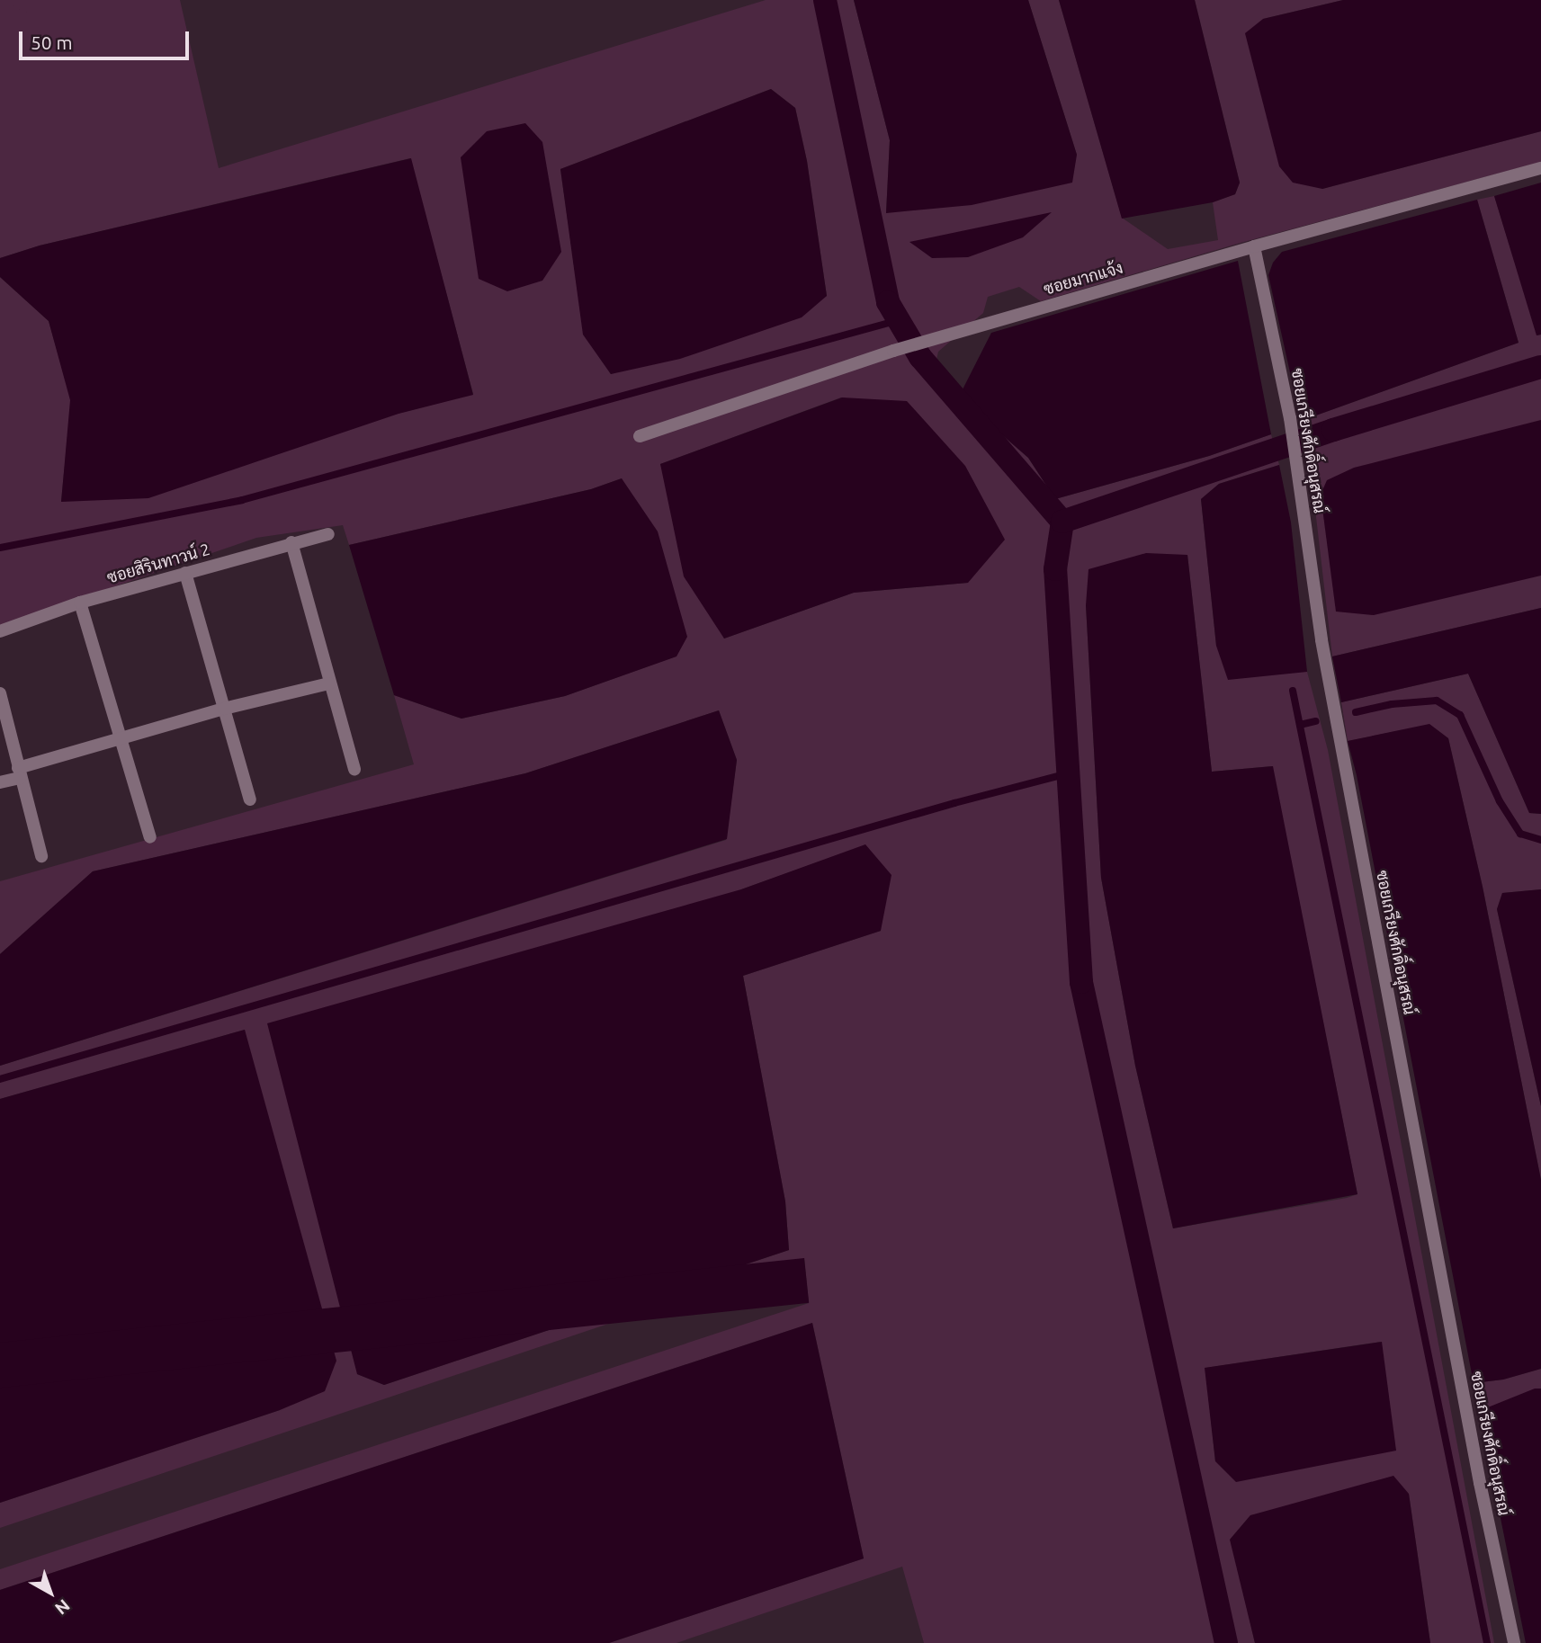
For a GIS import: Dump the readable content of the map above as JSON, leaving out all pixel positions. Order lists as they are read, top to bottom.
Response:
{
  "streets": {
    "street": ["ซอยมากแจ้ง", "ซอยเกรียงศักดิ์อนุสรณ์", "ซอยสิรินทาวน์ 2"]
  },
  "crossings": [
    ["ซอยมากแจ้ง", "ซอยเกรียงศักดิ์อนุสรณ์"]
  ],
  "scale_bar": "50 m",
  "north": "bottom right"
}
